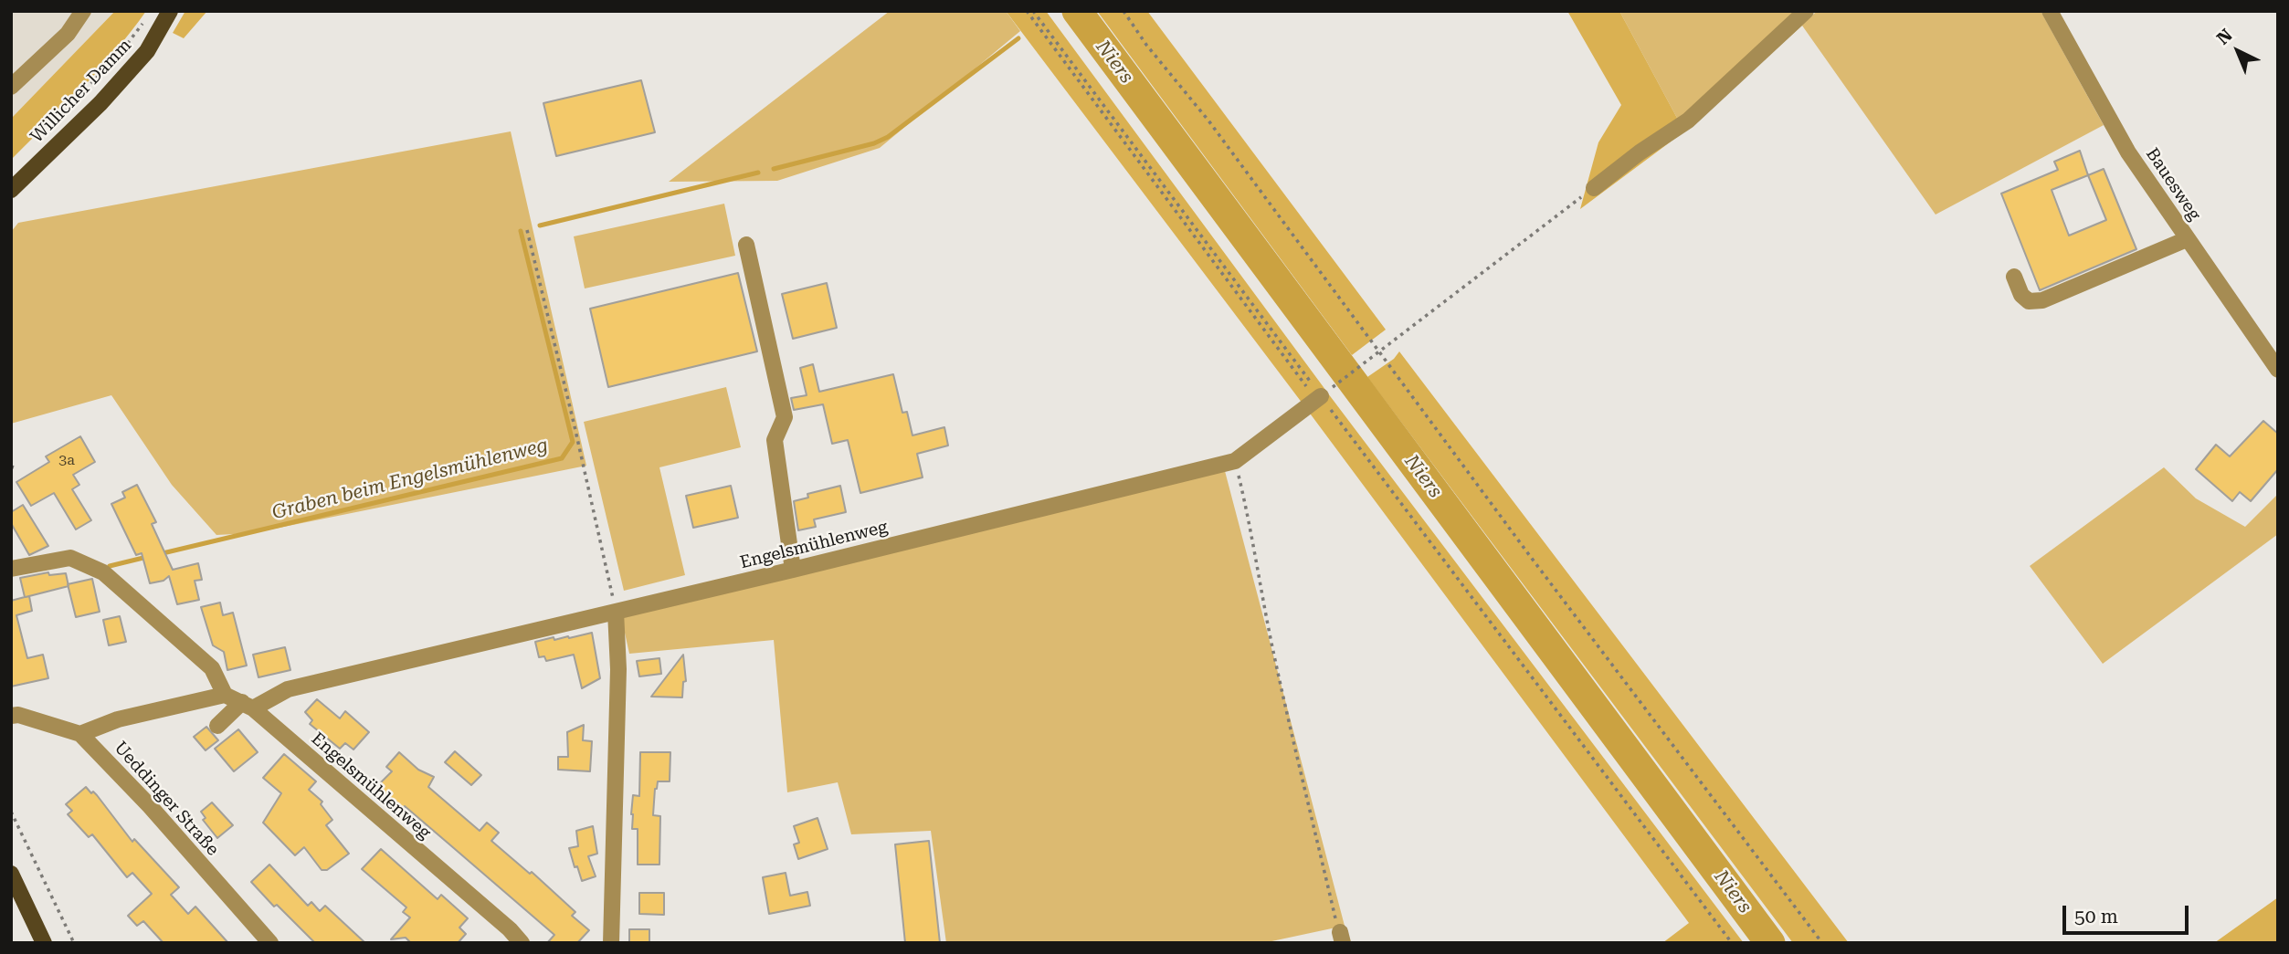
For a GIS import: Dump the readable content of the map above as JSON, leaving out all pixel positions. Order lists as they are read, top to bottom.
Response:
{
  "streets": {
    "main road": ["Willicher Damm"],
    "street": ["Bauesweg", "Engelsmühlenweg", "Ueddinger Straße"]
  },
  "water": ["Niers", "Graben beim Engelsmühlenweg"],
  "house_numbers": ["3a"],
  "scale_bar": "50 m",
  "north": "top left"
}
